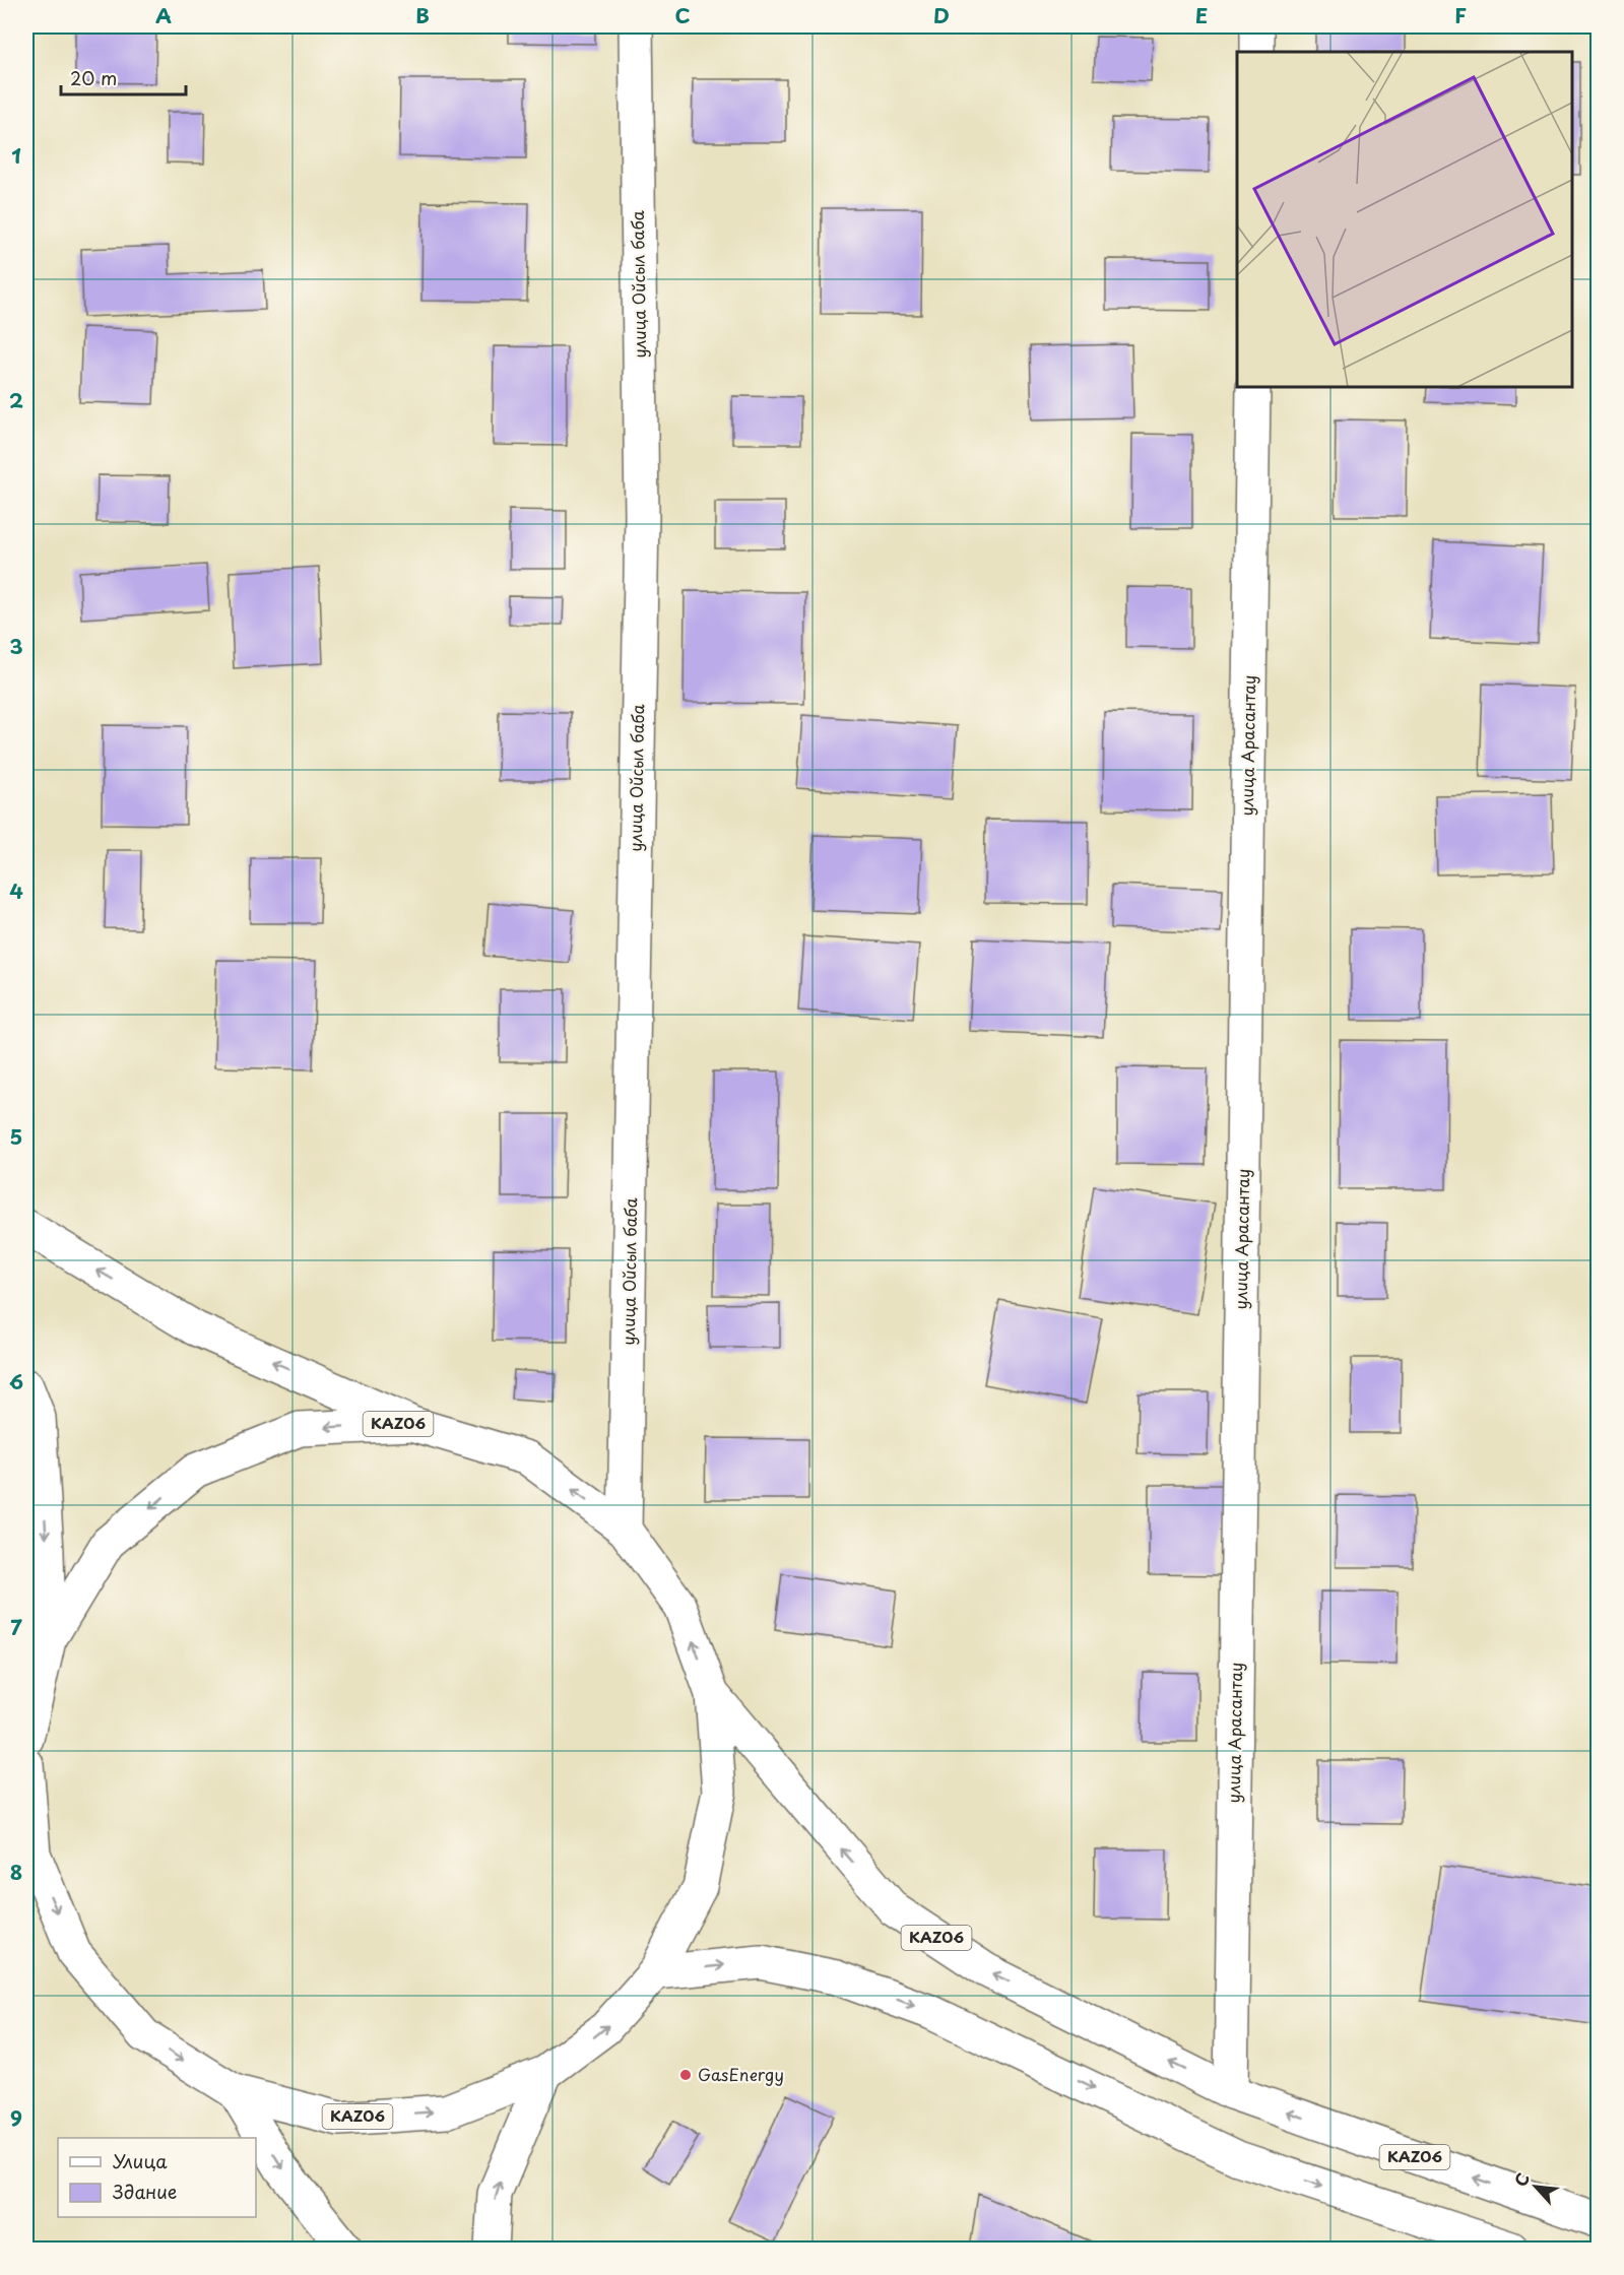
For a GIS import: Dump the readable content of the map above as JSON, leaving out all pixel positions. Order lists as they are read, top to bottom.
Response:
{
  "streets": {
    "main road": ["улица Ойсыл баба", "улица Арасантау", "KАZ06"]
  },
  "crossings": [
    ["улица Ойсыл баба", "KАZ06"],
    ["улица Арасантау", "KАZ06"]
  ],
  "places": ["GasEnergy"],
  "legend": ["Улица", "Здание"],
  "scale_bar": "20 m",
  "north": "top left",
  "grid": {
    "columns": [
      "A",
      "B",
      "C",
      "D",
      "E",
      "F"
    ],
    "rows": [
      "1",
      "2",
      "3",
      "4",
      "5",
      "6",
      "7",
      "8",
      "9"
    ]
  }
}
